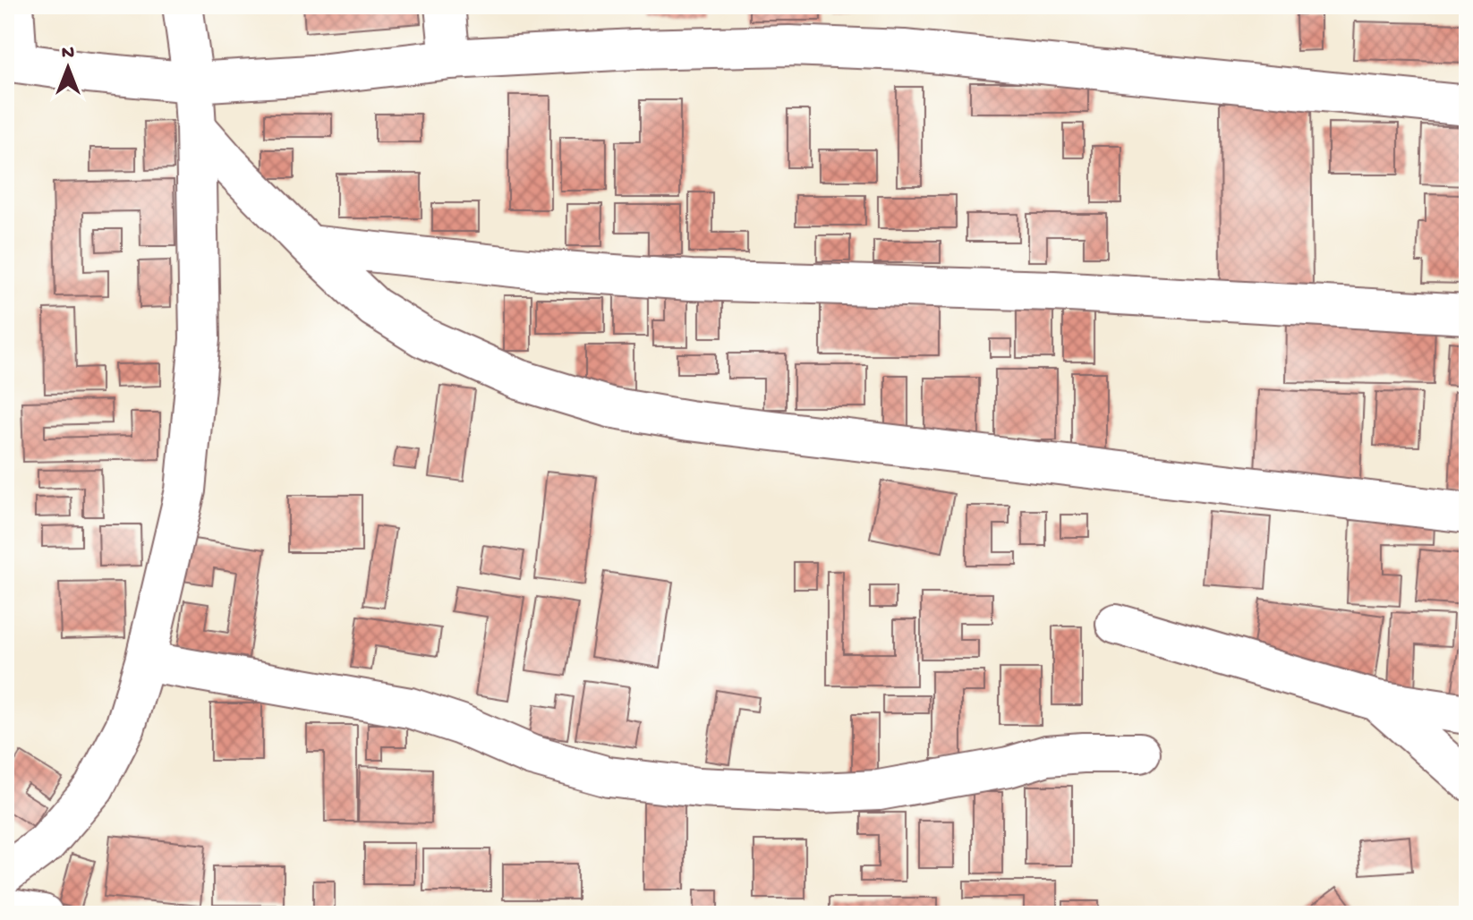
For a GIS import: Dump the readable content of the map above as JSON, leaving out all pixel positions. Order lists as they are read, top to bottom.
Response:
{
  "north": "top"
}
